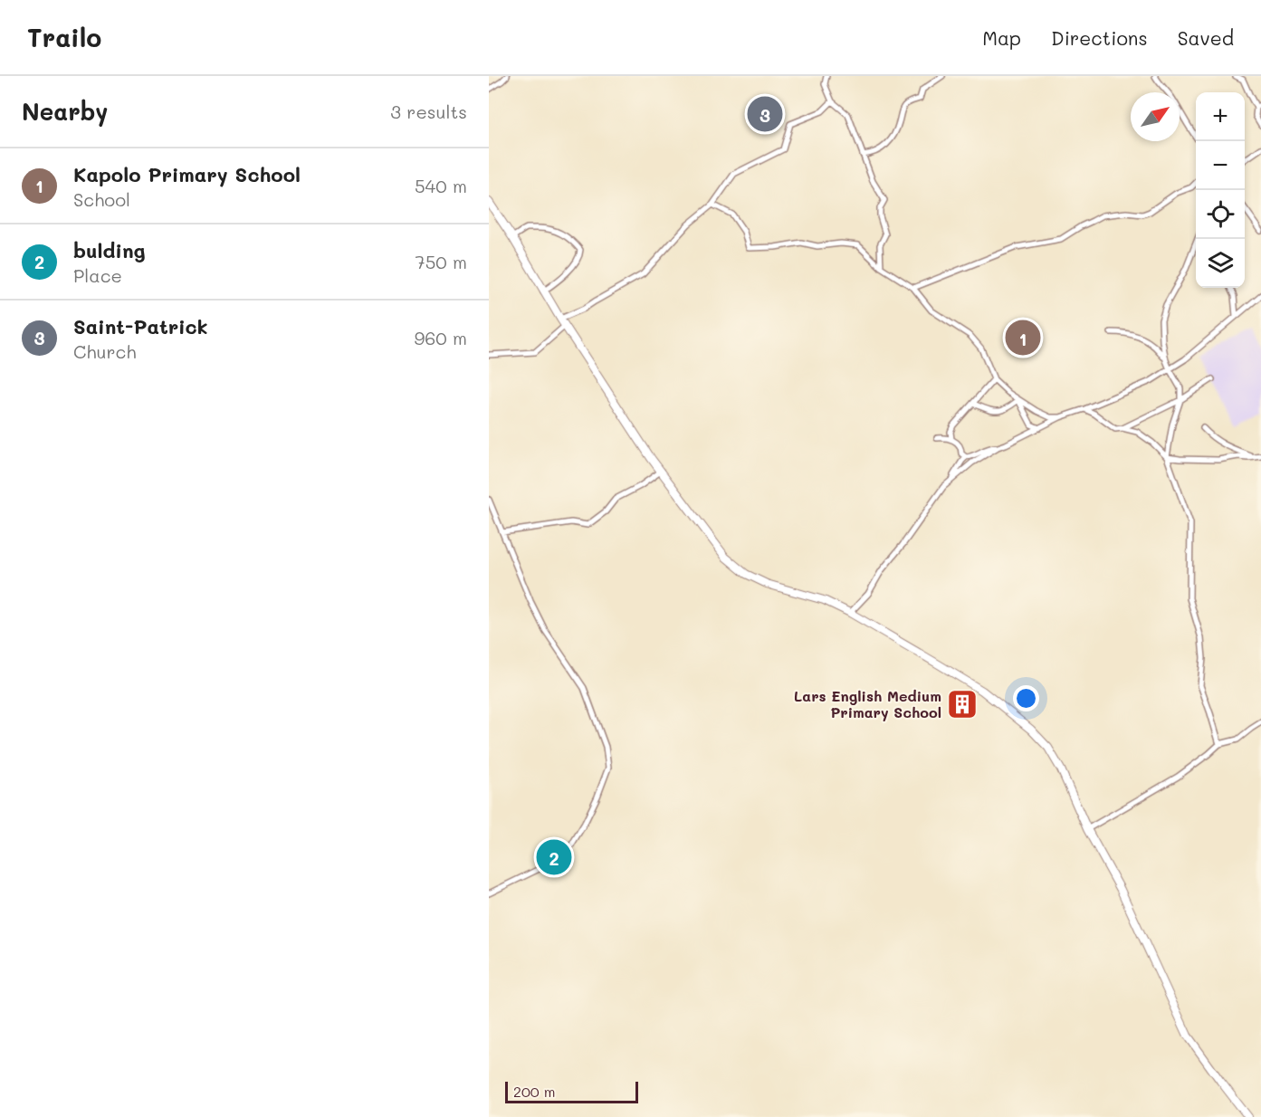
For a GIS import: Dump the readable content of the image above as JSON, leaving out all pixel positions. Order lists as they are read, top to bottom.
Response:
{
  "places": {
    "building": ["Lars English Medium Primary School"]
  },
  "scale_bar": "200 m",
  "north": "top right",
  "page": {
    "header": "Trailo",
    "nav": ["Map", "Directions", "Saved"],
    "heading": ["Nearby", "3 results"],
    "map_buttons": ["+", "−"],
    "pins": ["3", "1", "2"],
    "list": [
      {
        "mark": "1",
        "name": "Kapolo Primary School",
        "note": "School",
        "value": "540 m"
      },
      {
        "mark": "2",
        "name": "bulding",
        "note": "Place",
        "value": "750 m"
      },
      {
        "mark": "3",
        "name": "Saint-Patrick",
        "note": "Church",
        "value": "960 m"
      }
    ],
    "scale": "200 m"
  }
}
